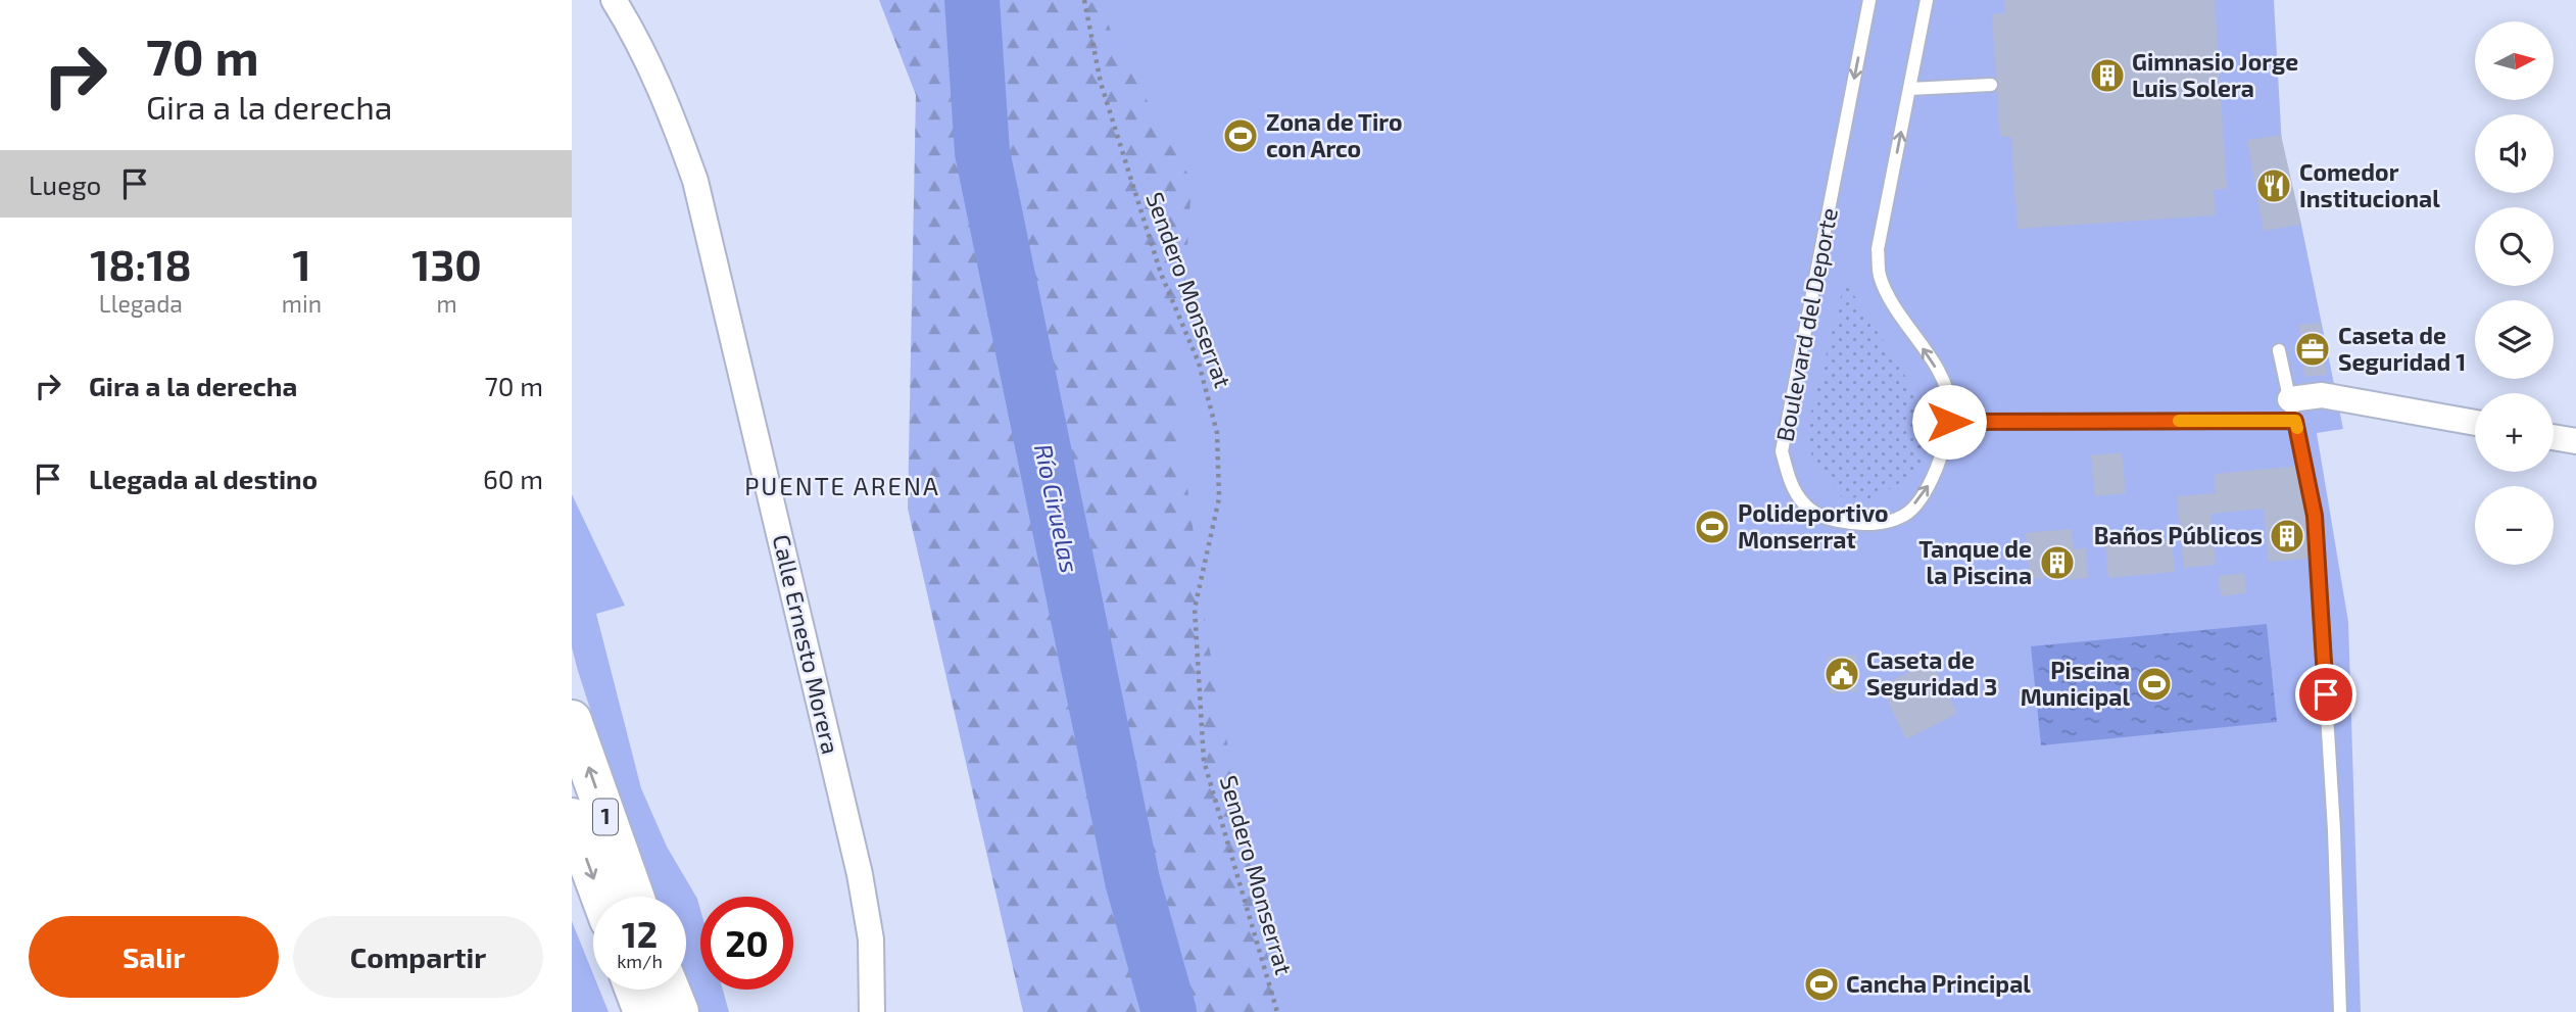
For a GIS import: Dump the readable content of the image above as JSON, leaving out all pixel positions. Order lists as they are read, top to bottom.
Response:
{
  "streets": {
    "highway": ["1"],
    "street": ["Calle Ernesto Morera"],
    "lane": ["Boulevard del Deporte"],
    "path": ["Sendero Monserrat"]
  },
  "districts": ["PUENTE ARENA"],
  "water": ["Río Ciruelas"],
  "places": {
    "building": ["Gimnasio Jorge Luis Solera", "Baños Públicos", "Tanque de la Piscina"],
    "sports": [
      "Zona de Tiro con Arco",
      "Polideportivo Monserrat",
      "Piscina Municipal",
      "Cancha Principal"
    ],
    "restaurant": ["Comedor Institucional"],
    "office": ["Caseta de Seguridad 1"],
    "public building": ["Caseta de Seguridad 3"]
  },
  "north": "right",
  "page": {
    "turn": ["70 m", "Gira a la derecha"],
    "map_buttons": ["+", "−"],
    "then": "Luego",
    "eta": [
      "18:18",
      "Llegada",
      "1",
      "min",
      "130",
      "m"
    ],
    "list": [
      {
        "name": "Gira a la derecha",
        "value": "70 m"
      },
      {
        "name": "Llegada al destino",
        "value": "60 m"
      }
    ],
    "speed": "12 km/h",
    "limit": "20",
    "buttons": ["Salir", "Compartir"]
  }
}
